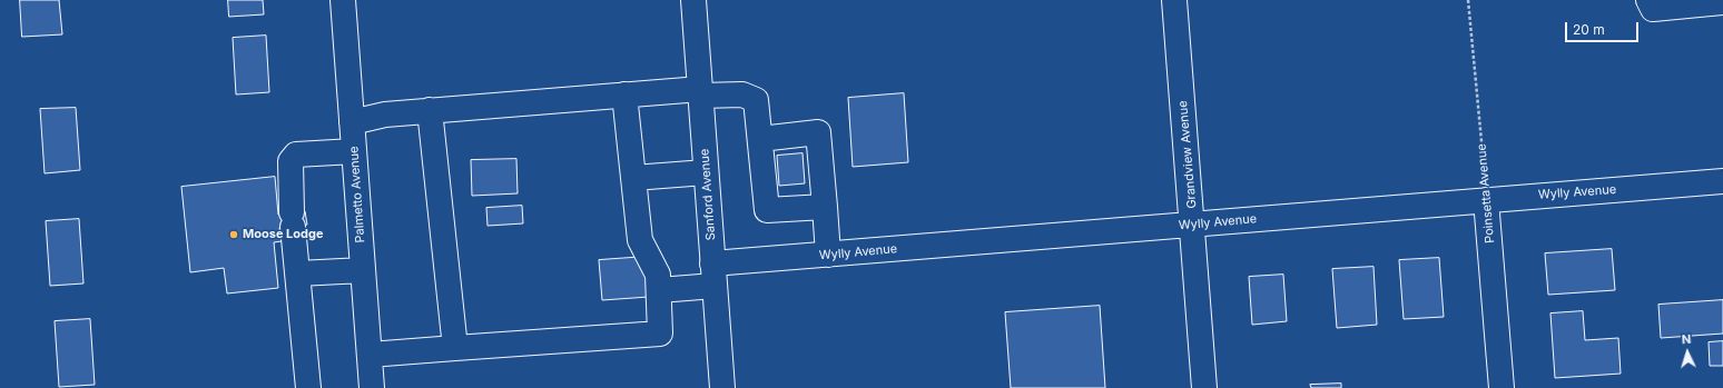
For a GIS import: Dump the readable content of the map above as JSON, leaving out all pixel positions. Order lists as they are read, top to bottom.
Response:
{
  "streets": {
    "street": [
      "Grandview Avenue",
      "Wylly Avenue",
      "Poinsetta Avenue",
      "Palmetto Avenue",
      "Sanford Avenue"
    ]
  },
  "crossings": [
    ["Grandview Avenue", "Wylly Avenue"],
    ["Wylly Avenue", "Poinsetta Avenue"],
    ["Wylly Avenue", "Sanford Avenue"]
  ],
  "places": ["Moose Lodge"],
  "scale_bar": "20 m",
  "north": "top"
}
